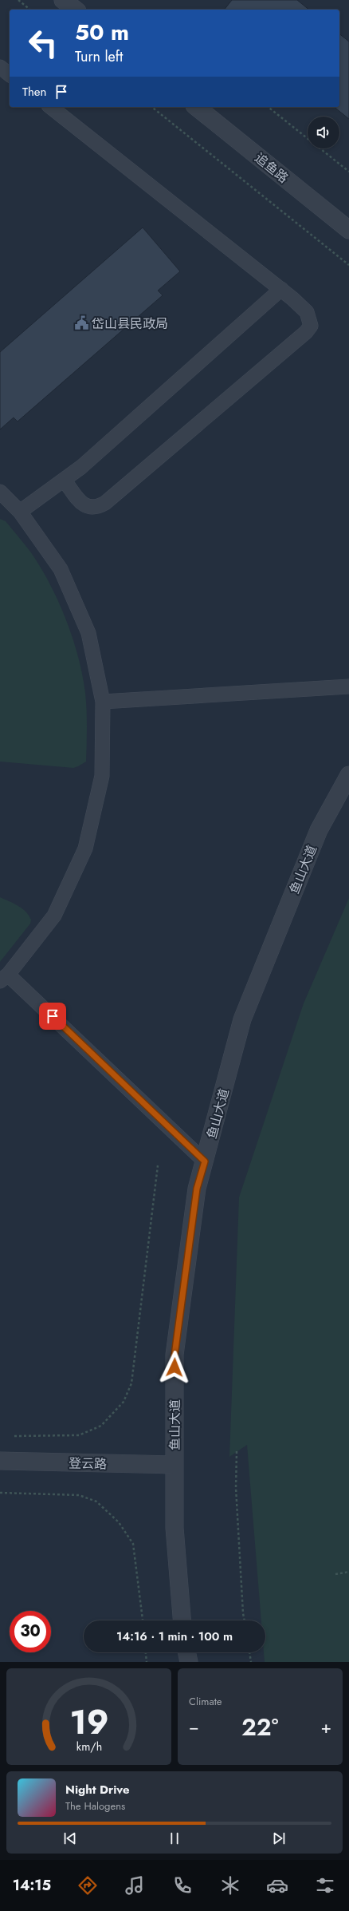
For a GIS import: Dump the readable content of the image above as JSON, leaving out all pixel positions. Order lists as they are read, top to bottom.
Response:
{
  "streets": {
    "street": ["追鱼路", "鱼山大道", "登云路"]
  },
  "crossings": [
    ["鱼山大道", "登云路"]
  ],
  "places": {
    "public building": ["岱山县民政局"]
  },
  "page": {
    "turn": ["50 m", "Turn left"],
    "then": "Then",
    "limit": "30",
    "trip": "14:16 · 1 min · 100 m",
    "tile": "Climate",
    "heat": ["−", "22°", "+"],
    "song": ["Night Drive", "The Halogens"],
    "tabs": "14:15",
    "gauge": ["19", "km/h"]
  }
}
